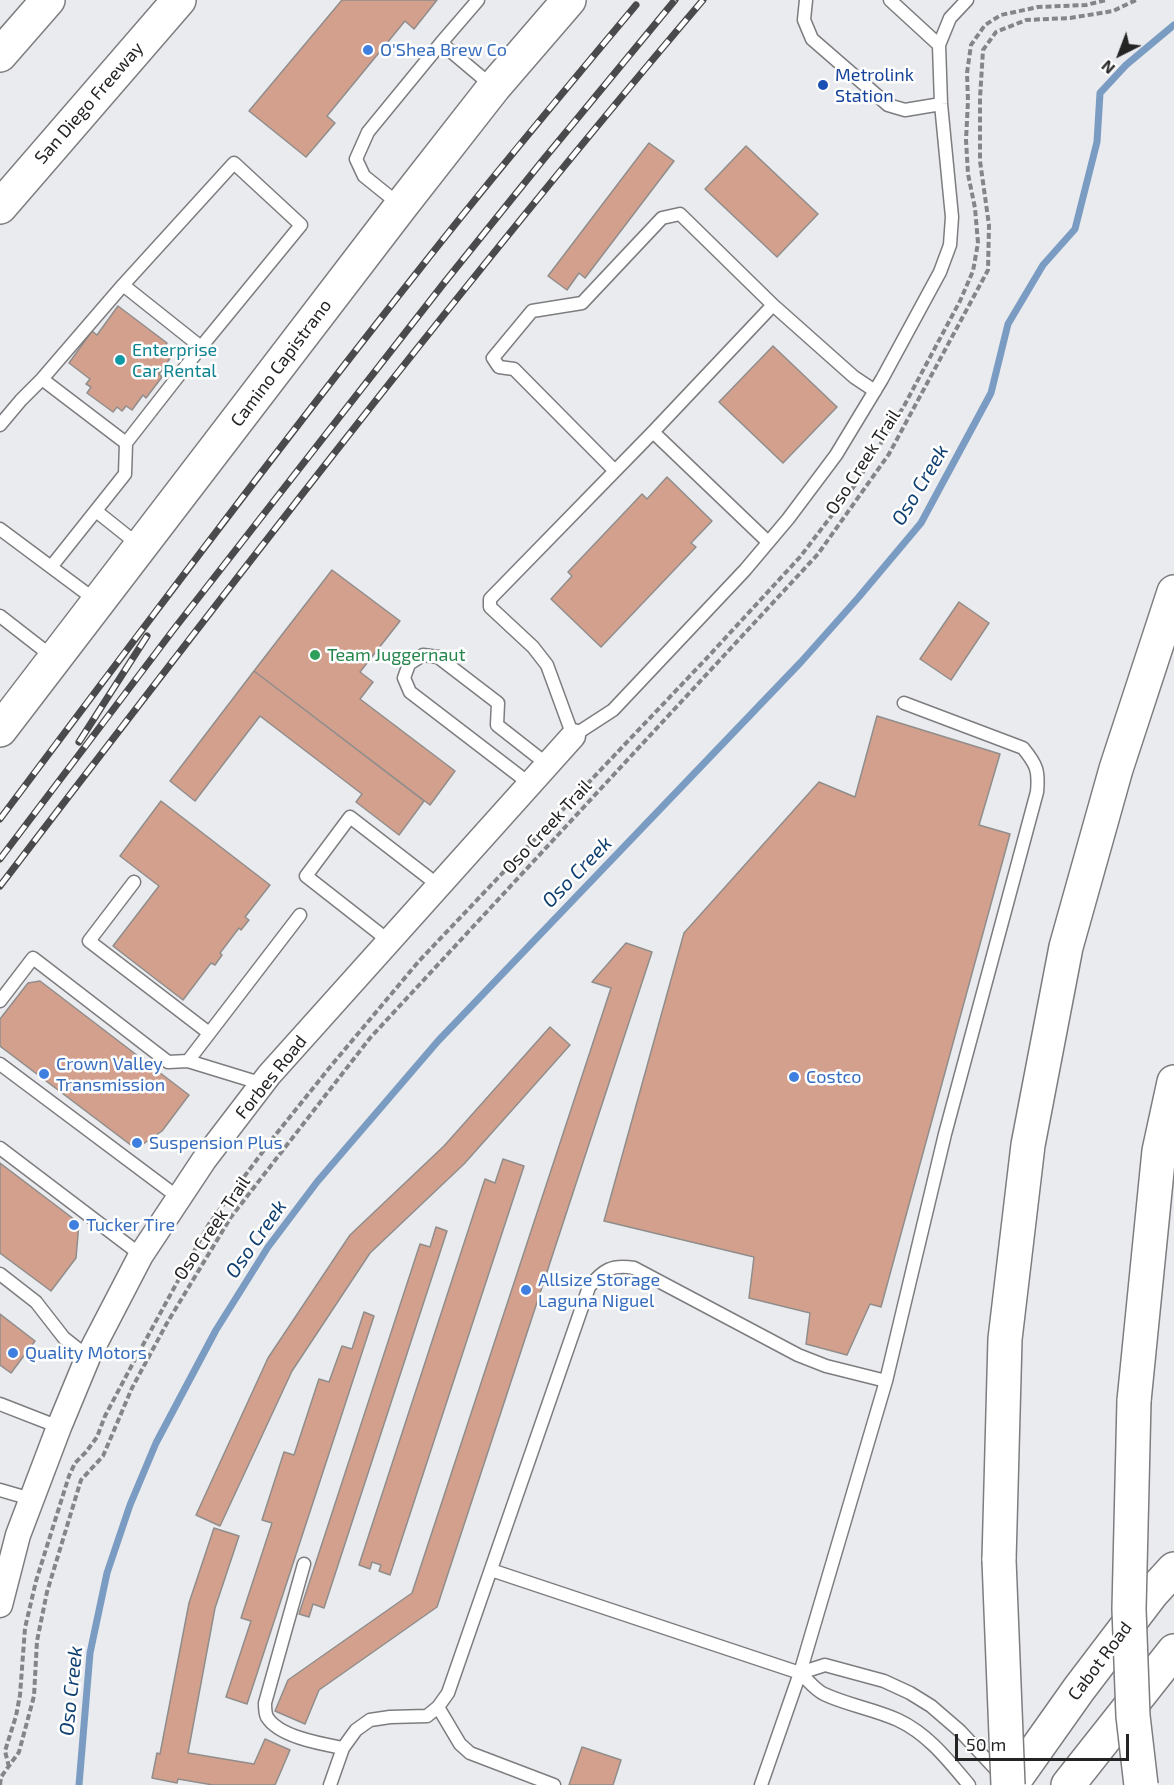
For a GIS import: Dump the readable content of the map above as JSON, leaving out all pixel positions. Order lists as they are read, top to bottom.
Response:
{
  "streets": {
    "main road": ["San Diego Freeway", "Camino Capistrano", "Cabot Road"],
    "street": ["Forbes Road"],
    "path": ["Oso Creek Trail"]
  },
  "water": ["Oso Creek"],
  "places": [
    "O'Shea Brew Co",
    "Metrolink Station",
    "Enterprise Car Rental",
    "Team Juggernaut",
    "Crown Valley Transmission",
    "Costco",
    "Suspension Plus",
    "Tucker Tire",
    "Allsize Storage Laguna Niguel",
    "Quality Motors"
  ],
  "scale_bar": "50 m",
  "north": "bottom left"
}
